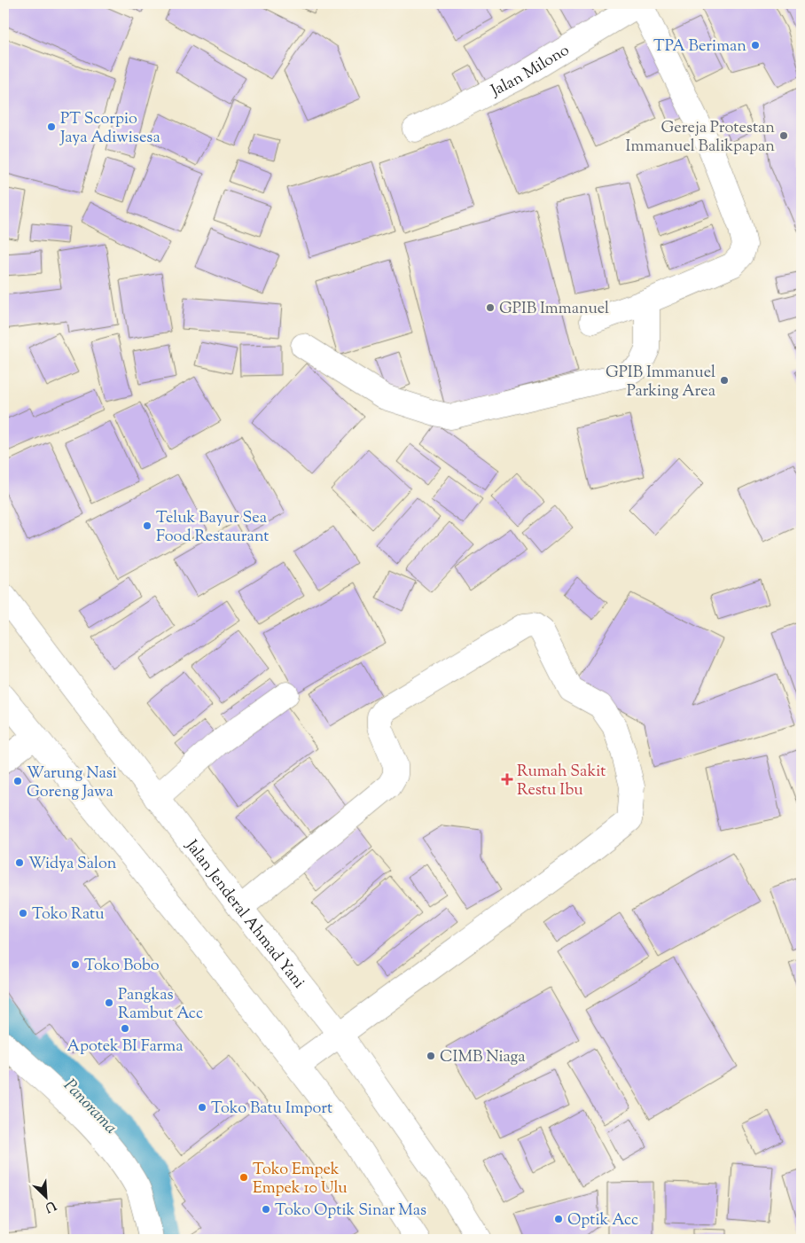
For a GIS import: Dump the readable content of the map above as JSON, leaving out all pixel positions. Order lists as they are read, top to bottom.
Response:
{
  "streets": {
    "main road": ["Jalan Milono", "Jalan Jenderal Ahmad Yani"]
  },
  "water": ["Panorama"],
  "places": {
    "other": [
      "TPA Beriman",
      "PT Scorpio Jaya Adiwisesa",
      "Gereja Protestan Immanuel Balikpapan",
      "GPIB Immanuel",
      "GPIB Immanuel Parking Area",
      "Teluk Bayur Sea Food Restaurant",
      "Warung Nasi Goreng Jawa",
      "Widya Salon",
      "Toko Ratu",
      "Toko Bobo",
      "Pangkas Rambut Acc",
      "Apotek BI Farma",
      "CIMB Niaga",
      "Toko Batu Import",
      "Toko Empek Empek 10 Ulu",
      "Toko Optik Sinar Mas",
      "Optik Acc"
    ],
    "health": ["Rumah Sakit Restu Ibu"]
  },
  "north": "bottom right"
}
